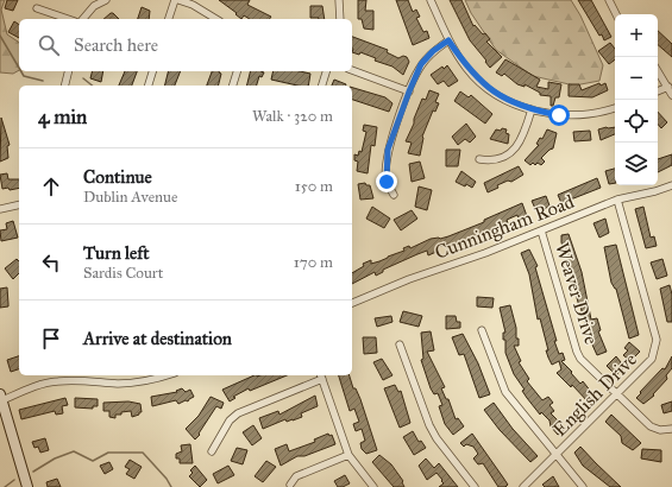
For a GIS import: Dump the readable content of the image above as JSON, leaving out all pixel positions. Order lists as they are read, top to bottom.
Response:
{
  "streets": {
    "street": ["Cunningham Road", "Weaver Drive", "English Drive"]
  },
  "crossings": [
    ["Cunningham Road", "Weaver Drive"],
    ["Cunningham Road", "English Drive"],
    ["Weaver Drive", "English Drive"]
  ],
  "page": {
    "map_buttons": ["+", "−"],
    "search": "Search here",
    "heading": ["4 min", "Walk · 320 m"],
    "list": [
      ["Continue", "Dublin Avenue", "150 m"],
      ["Turn left", "Sardis Court", "170 m"],
      "Arrive at destination"
    ]
  }
}
